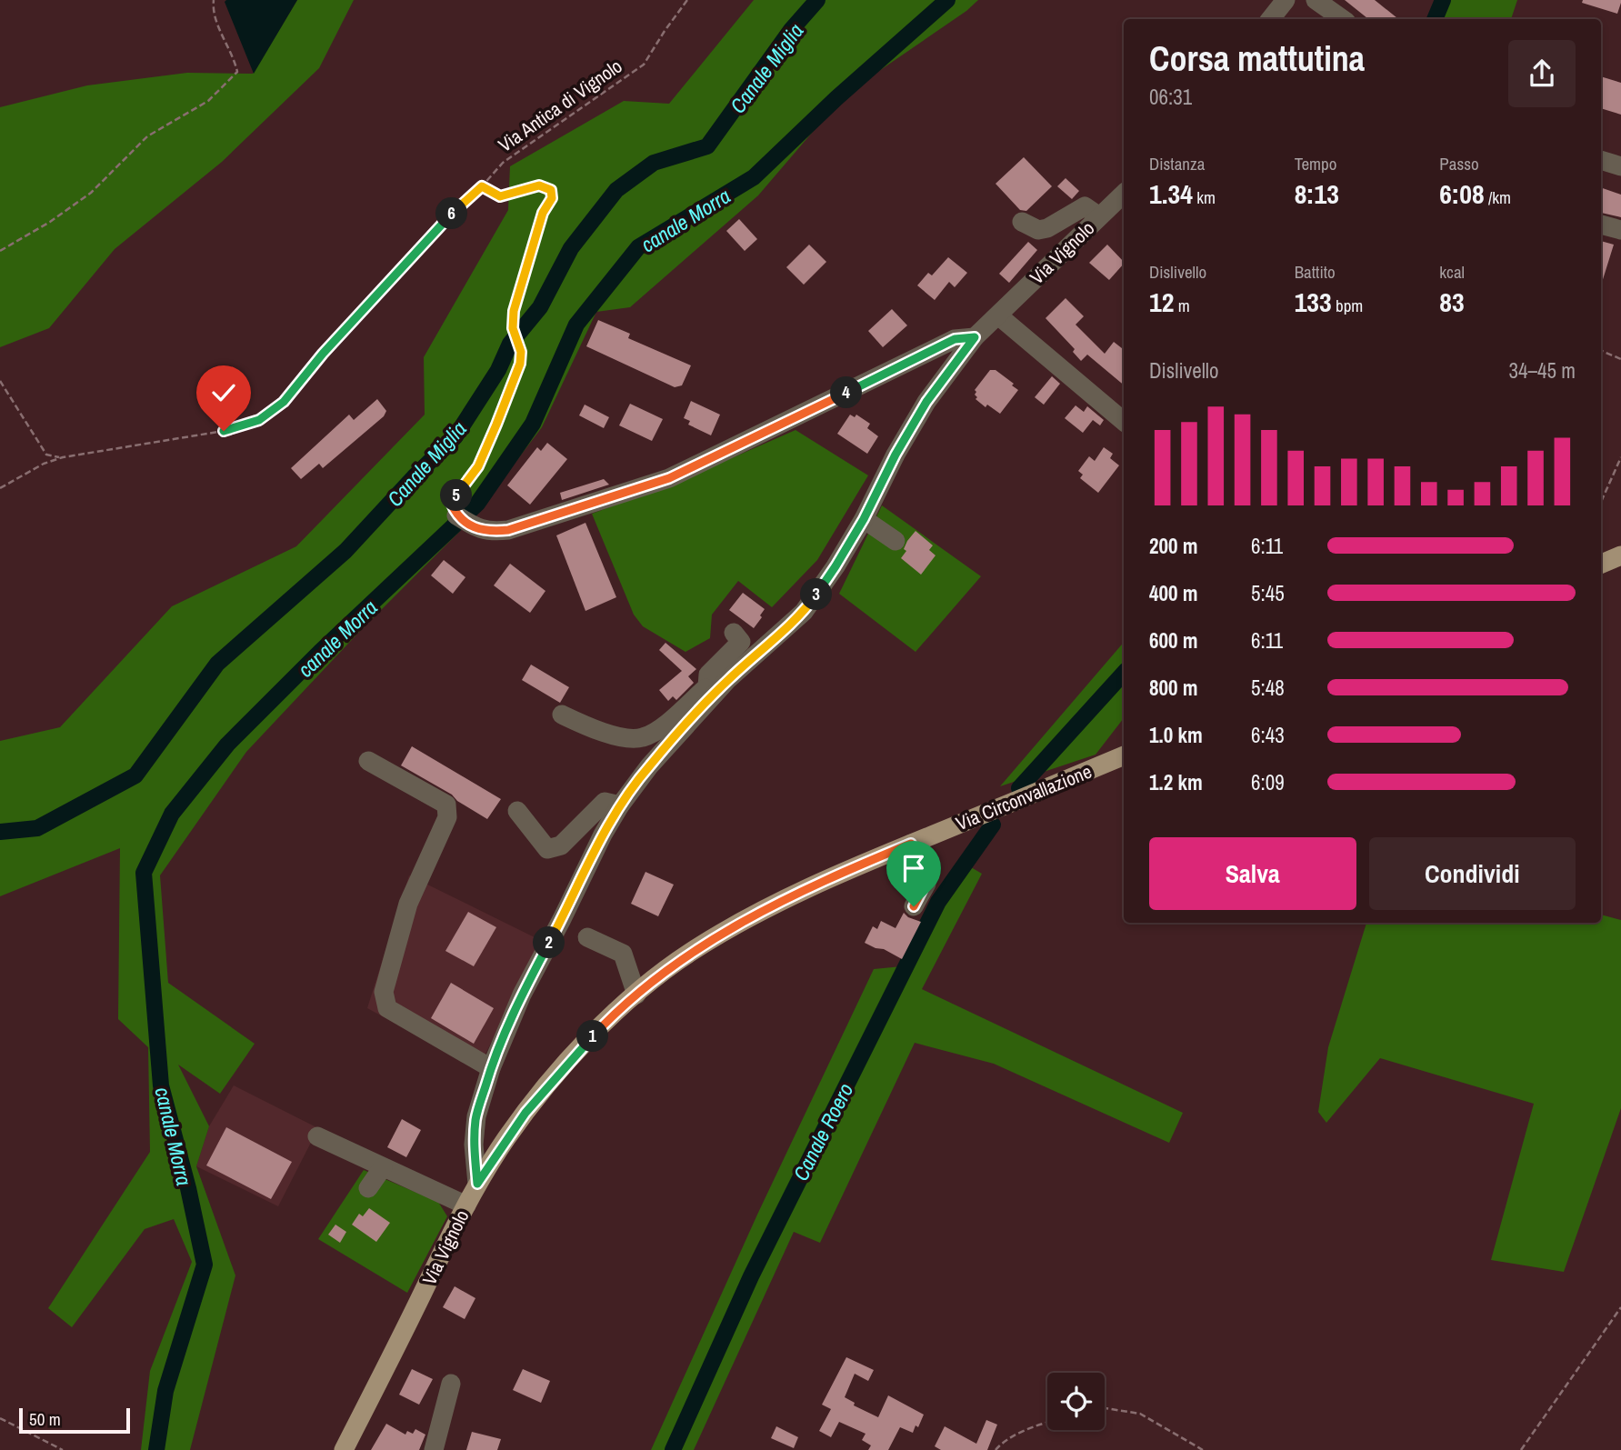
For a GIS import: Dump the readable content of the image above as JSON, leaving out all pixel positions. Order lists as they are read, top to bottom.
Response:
{
  "streets": {
    "main road": ["Via Vignolo", "Via Circonvallazione"],
    "path": ["Via Antica di Vignolo"]
  },
  "crossings": [
    ["Via Vignolo", "Via Circonvallazione"]
  ],
  "water": ["Canale Miglia", "canale Morra", "Canale Roero"],
  "scale_bar": "50 m",
  "page": {
    "heading": ["Corsa mattutina", "06:31"],
    "stats": [
      ["Distanza", "1.34 km"],
      ["Tempo", "8:13"],
      ["Passo", "6:08 /km"],
      ["Dislivello", "12 m"],
      ["Battito", "133 bpm"],
      ["kcal", "83"]
    ],
    "pins": [
      "6",
      "4",
      "5",
      "3",
      "2",
      "1"
    ],
    "chart": ["Dislivello", "34–45 m"],
    "list": [
      {
        "name": "200 m",
        "note": "6:11"
      },
      {
        "name": "400 m",
        "note": "5:45"
      },
      {
        "name": "600 m",
        "note": "6:11"
      },
      {
        "name": "800 m",
        "note": "5:48"
      },
      {
        "name": "1.0 km",
        "note": "6:43"
      },
      {
        "name": "1.2 km",
        "note": "6:09"
      }
    ],
    "buttons": ["Salva", "Condividi"],
    "scale": "50 m"
  }
}
